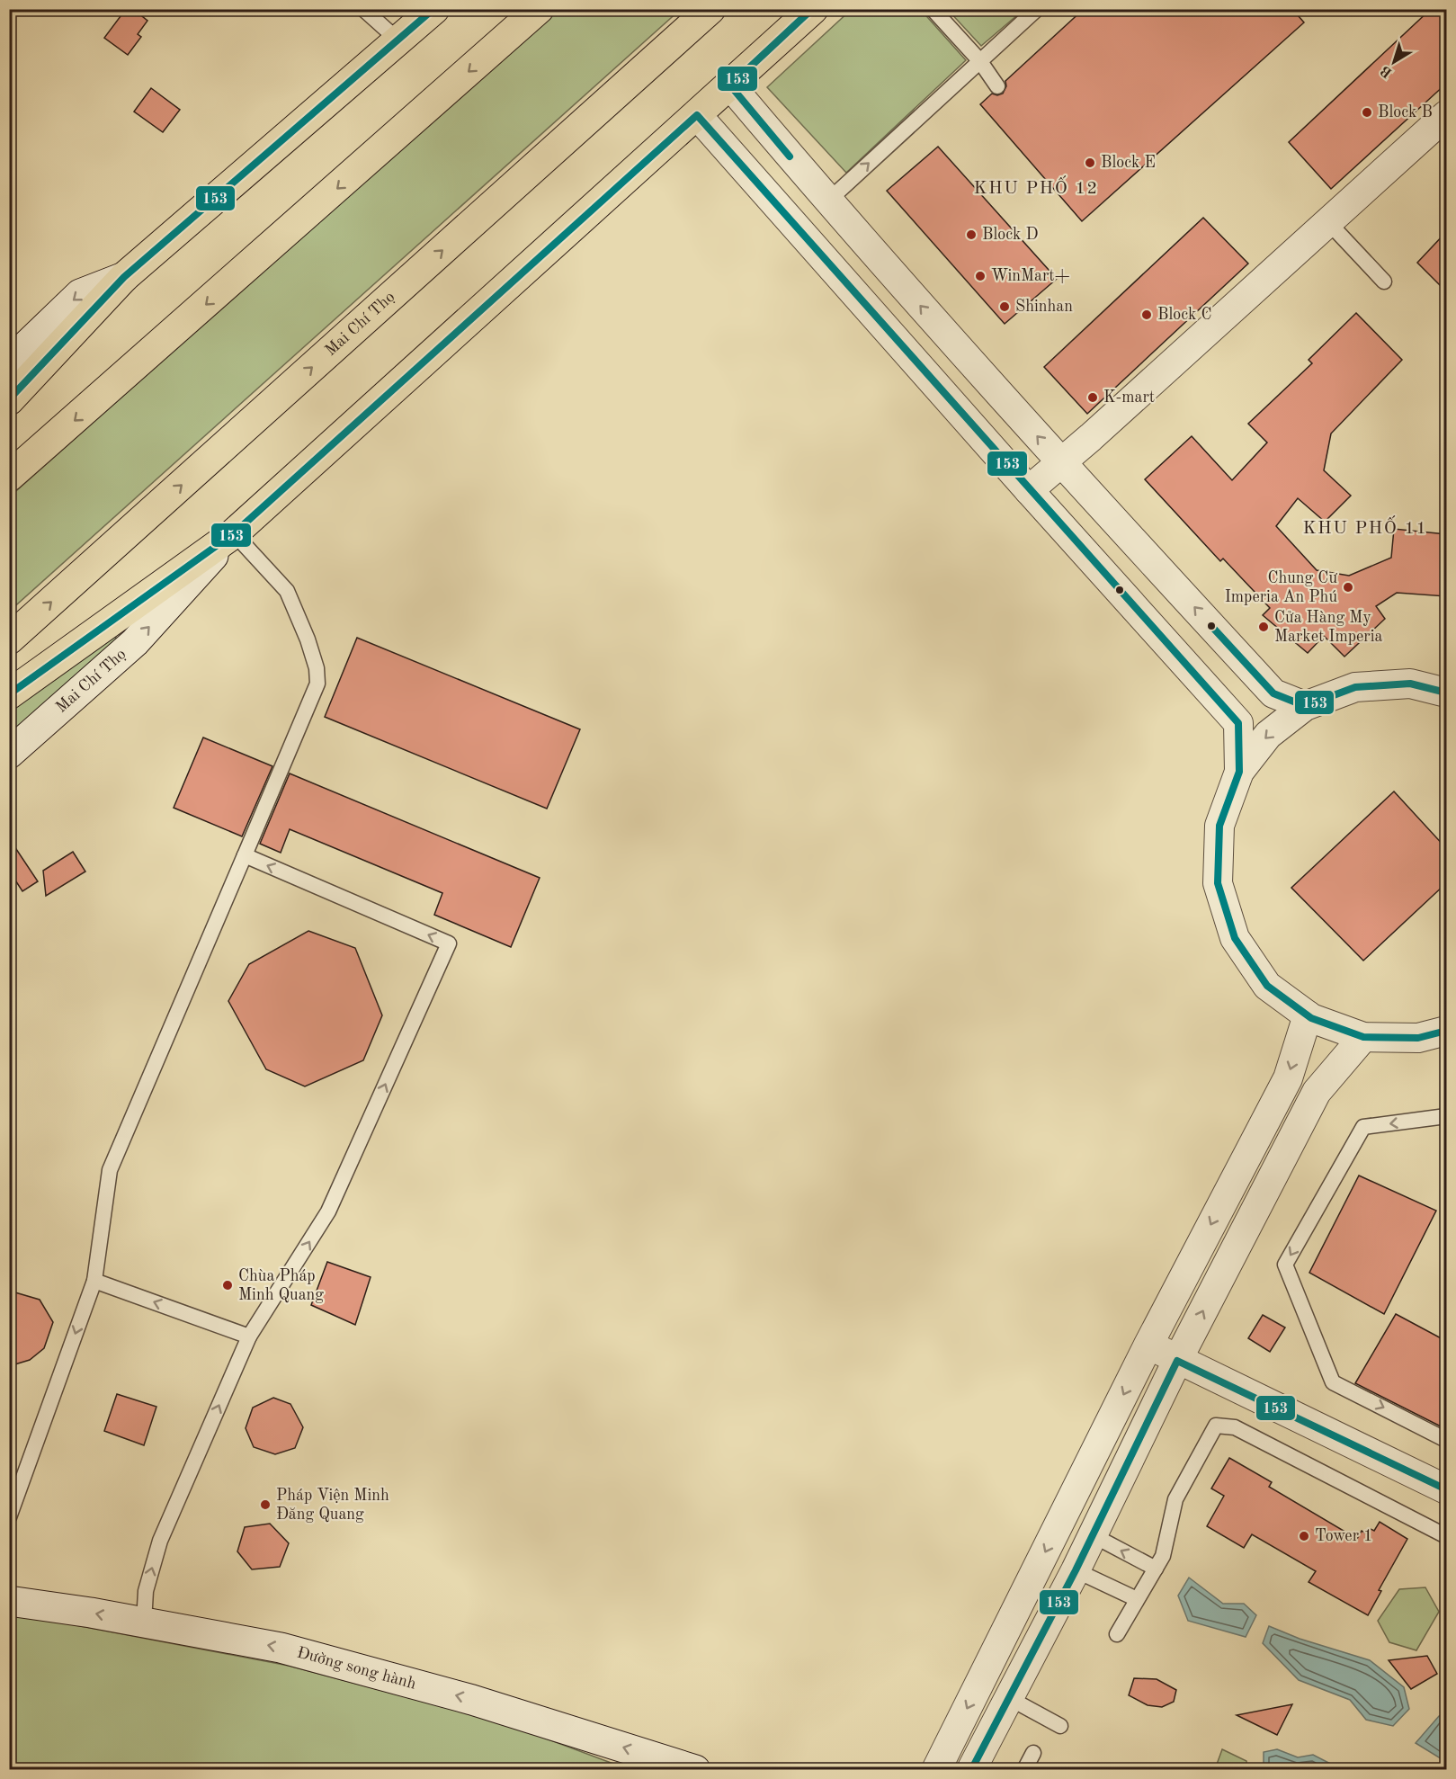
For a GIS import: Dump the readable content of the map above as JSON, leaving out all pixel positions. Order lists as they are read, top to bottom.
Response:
{
  "streets": {
    "main road": ["Mai Chí Thọ", "Đường song hành"]
  },
  "one_way": ["Đường song hành"],
  "districts": ["KHU PHỐ 12", "KHU PHỐ 11"],
  "places": [
    "Block B",
    "Block E",
    "Block D",
    "WinMart+",
    "Shinhan",
    "Block C",
    "K-mart",
    "Chung Cư Imperia An Phú",
    "Cửa Hàng My Market Imperia",
    "Chùa Pháp Minh Quang",
    "Pháp Viện Minh Đăng Quang",
    "Tower 1"
  ],
  "lines": ["transit line 153"],
  "north": "bottom left"
}
